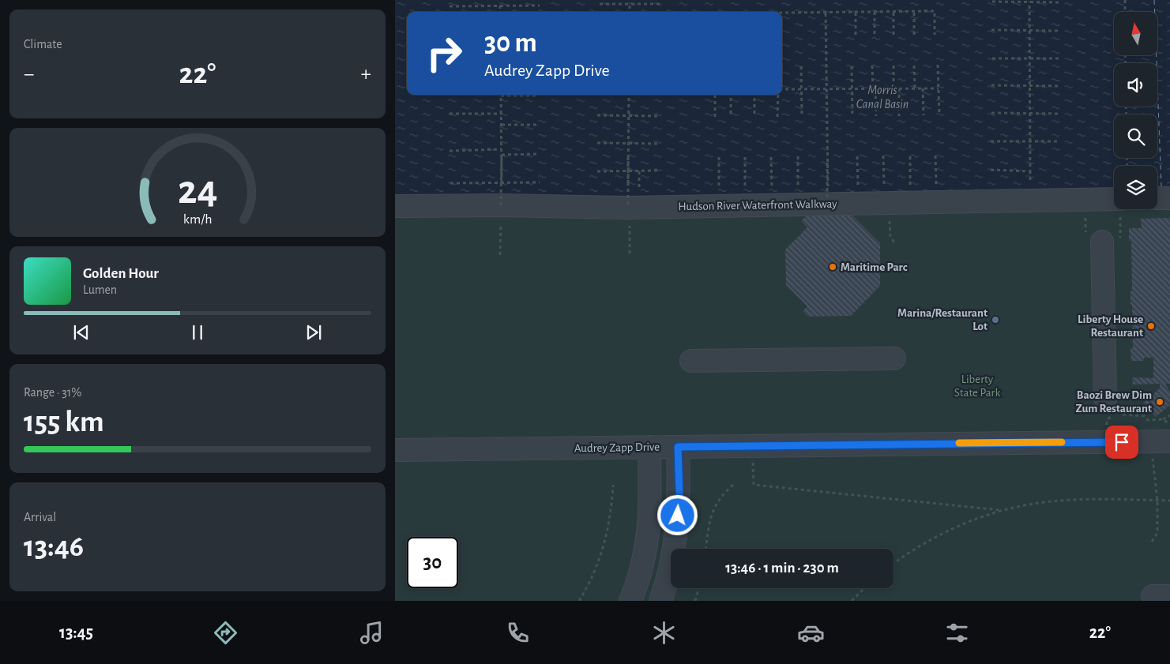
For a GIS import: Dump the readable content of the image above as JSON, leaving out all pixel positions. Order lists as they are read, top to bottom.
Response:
{
  "streets": {
    "street": ["Hudson River Waterfront Walkway", "Audrey Zapp Drive"]
  },
  "water": ["Morris Canal Basin"],
  "parks": ["Liberty State Park"],
  "places": [
    "Maritime Parc",
    "Marina/Restaurant Lot",
    "Liberty House Restaurant",
    "Baozi Brew Dim Zum Restaurant"
  ],
  "north": "top",
  "page": {
    "tile": [
      "Climate",
      ["Range · 31%", "155 km"],
      ["Arrival", "13:46"]
    ],
    "turn": ["30 m", "Audrey Zapp Drive"],
    "heat": ["−", "22°", "+"],
    "song": ["Golden Hour", "Lumen"],
    "limit": "30",
    "trip": "13:46 · 1 min · 230 m",
    "tabs": ["13:45", "22°"],
    "gauge": ["24", "km/h"]
  }
}
